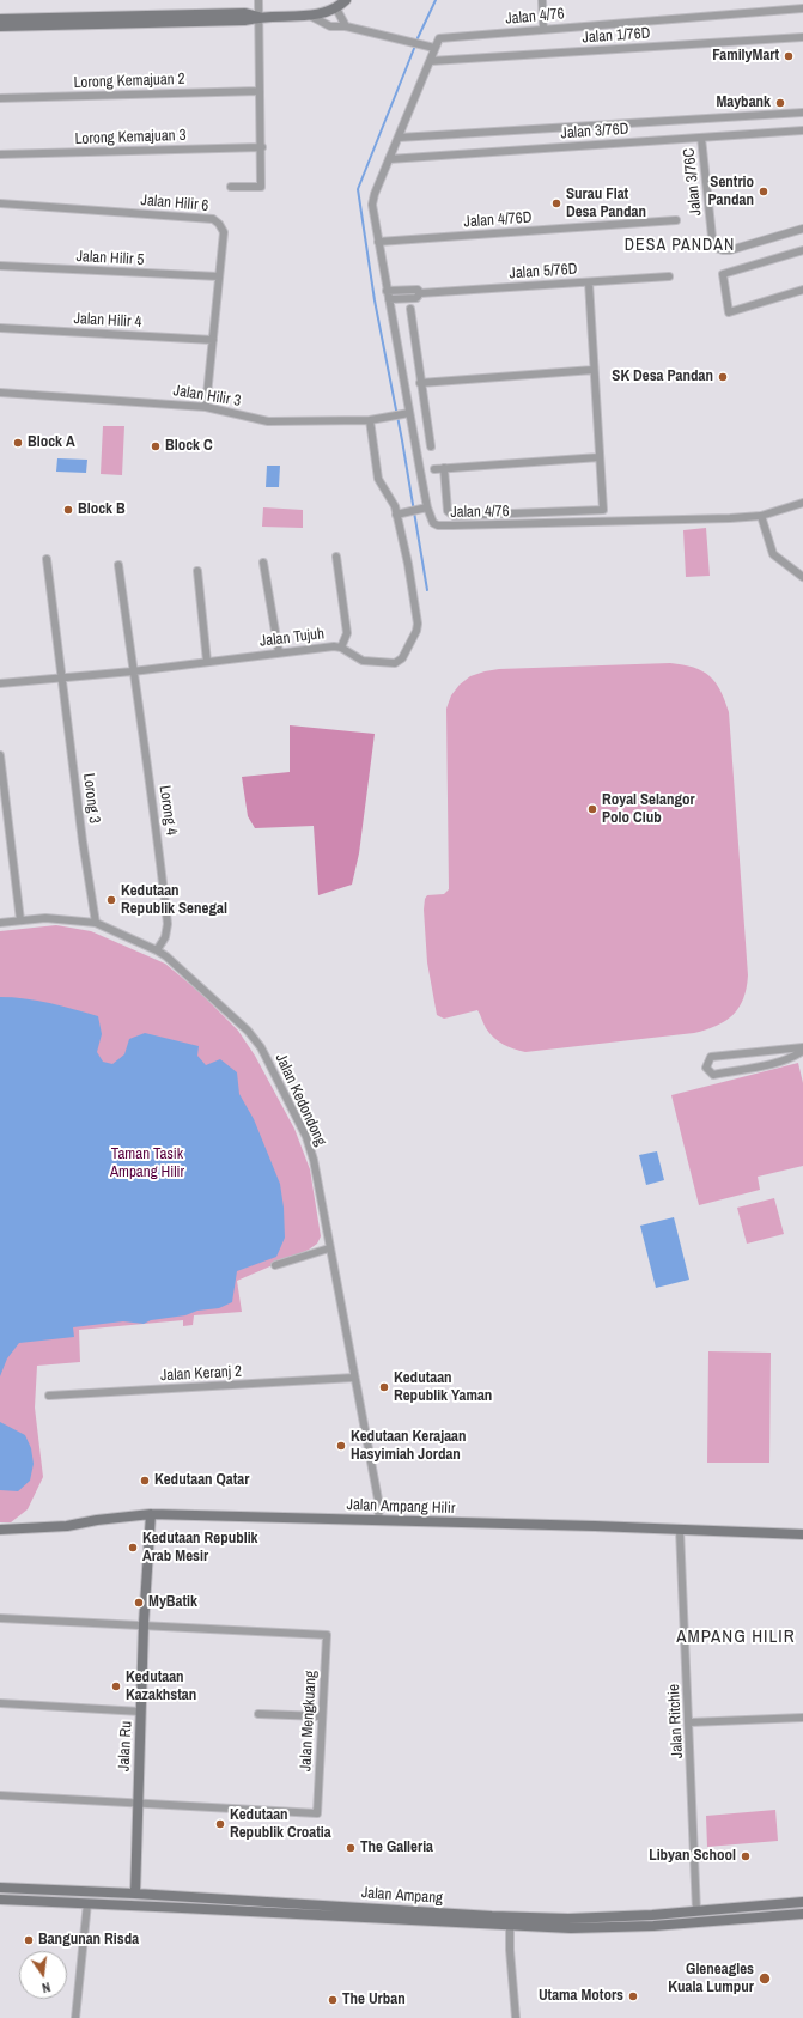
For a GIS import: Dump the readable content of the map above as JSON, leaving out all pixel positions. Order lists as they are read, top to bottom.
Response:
{
  "streets": {
    "street": [
      "Jalan 4/76",
      "Jalan 1/76D",
      "Lorong Kemajuan 2",
      "Jalan 3/76D",
      "Lorong Kemajuan 3",
      "Jalan 3/76C",
      "Jalan Hilir 6",
      "Jalan 4/76D",
      "Jalan Hilir 5",
      "Jalan 5/76D",
      "Jalan Hilir 4",
      "Jalan Hilir 3",
      "Jalan Tujuh",
      "Lorong 3",
      "Lorong 4",
      "Jalan Kedondong",
      "Jalan Keranj 2",
      "Jalan Ampang Hilir",
      "Jalan Mengkuang",
      "Jalan Ritchie",
      "Jalan Ru",
      "Jalan Ampang"
    ]
  },
  "crossings": [
    ["Jalan 4/76", "Jalan 3/76D"],
    ["Jalan 4/76", "Jalan 4/76D"],
    ["Jalan 4/76", "Jalan 5/76D"],
    ["Jalan 4/76", "Jalan Hilir 3"],
    ["Jalan 3/76D", "Jalan 3/76C"],
    ["Jalan Hilir 6", "Jalan Hilir 5"],
    ["Jalan Hilir 6", "Jalan Hilir 4"],
    ["Jalan Hilir 6", "Jalan Hilir 3"],
    ["Jalan Tujuh", "Lorong 3"],
    ["Jalan Tujuh", "Lorong 4"],
    ["Lorong 3", "Jalan Kedondong"],
    ["Lorong 4", "Jalan Kedondong"],
    ["Jalan Kedondong", "Jalan Keranj 2"],
    ["Jalan Kedondong", "Jalan Ampang Hilir"],
    ["Jalan Ampang Hilir", "Jalan Ritchie"],
    ["Jalan Ampang Hilir", "Jalan Ru"],
    ["Jalan Mengkuang", "Jalan Ru"],
    ["Jalan Ritchie", "Jalan Ampang"],
    ["Jalan Ru", "Jalan Ampang"]
  ],
  "districts": ["DESA PANDAN", "AMPANG HILIR"],
  "parks": ["Taman Tasik Ampang Hilir"],
  "places": [
    "FamilyMart",
    "Maybank",
    "Sentrio Pandan",
    "Surau Flat Desa Pandan",
    "SK Desa Pandan",
    "Block A",
    "Block C",
    "Block B",
    "Royal Selangor Polo Club",
    "Kedutaan Republik Senegal",
    "Kedutaan Republik Yaman",
    "Kedutaan Kerajaan Hasyimiah Jordan",
    "Kedutaan Qatar",
    "Kedutaan Republik Arab Mesir",
    "MyBatik",
    "Kedutaan Kazakhstan",
    "Kedutaan Republik Croatia",
    "The Galleria",
    "Libyan School",
    "Bangunan Risda",
    "Gleneagles Kuala Lumpur",
    "Utama Motors",
    "The Urban"
  ],
  "north": "bottom"
}
